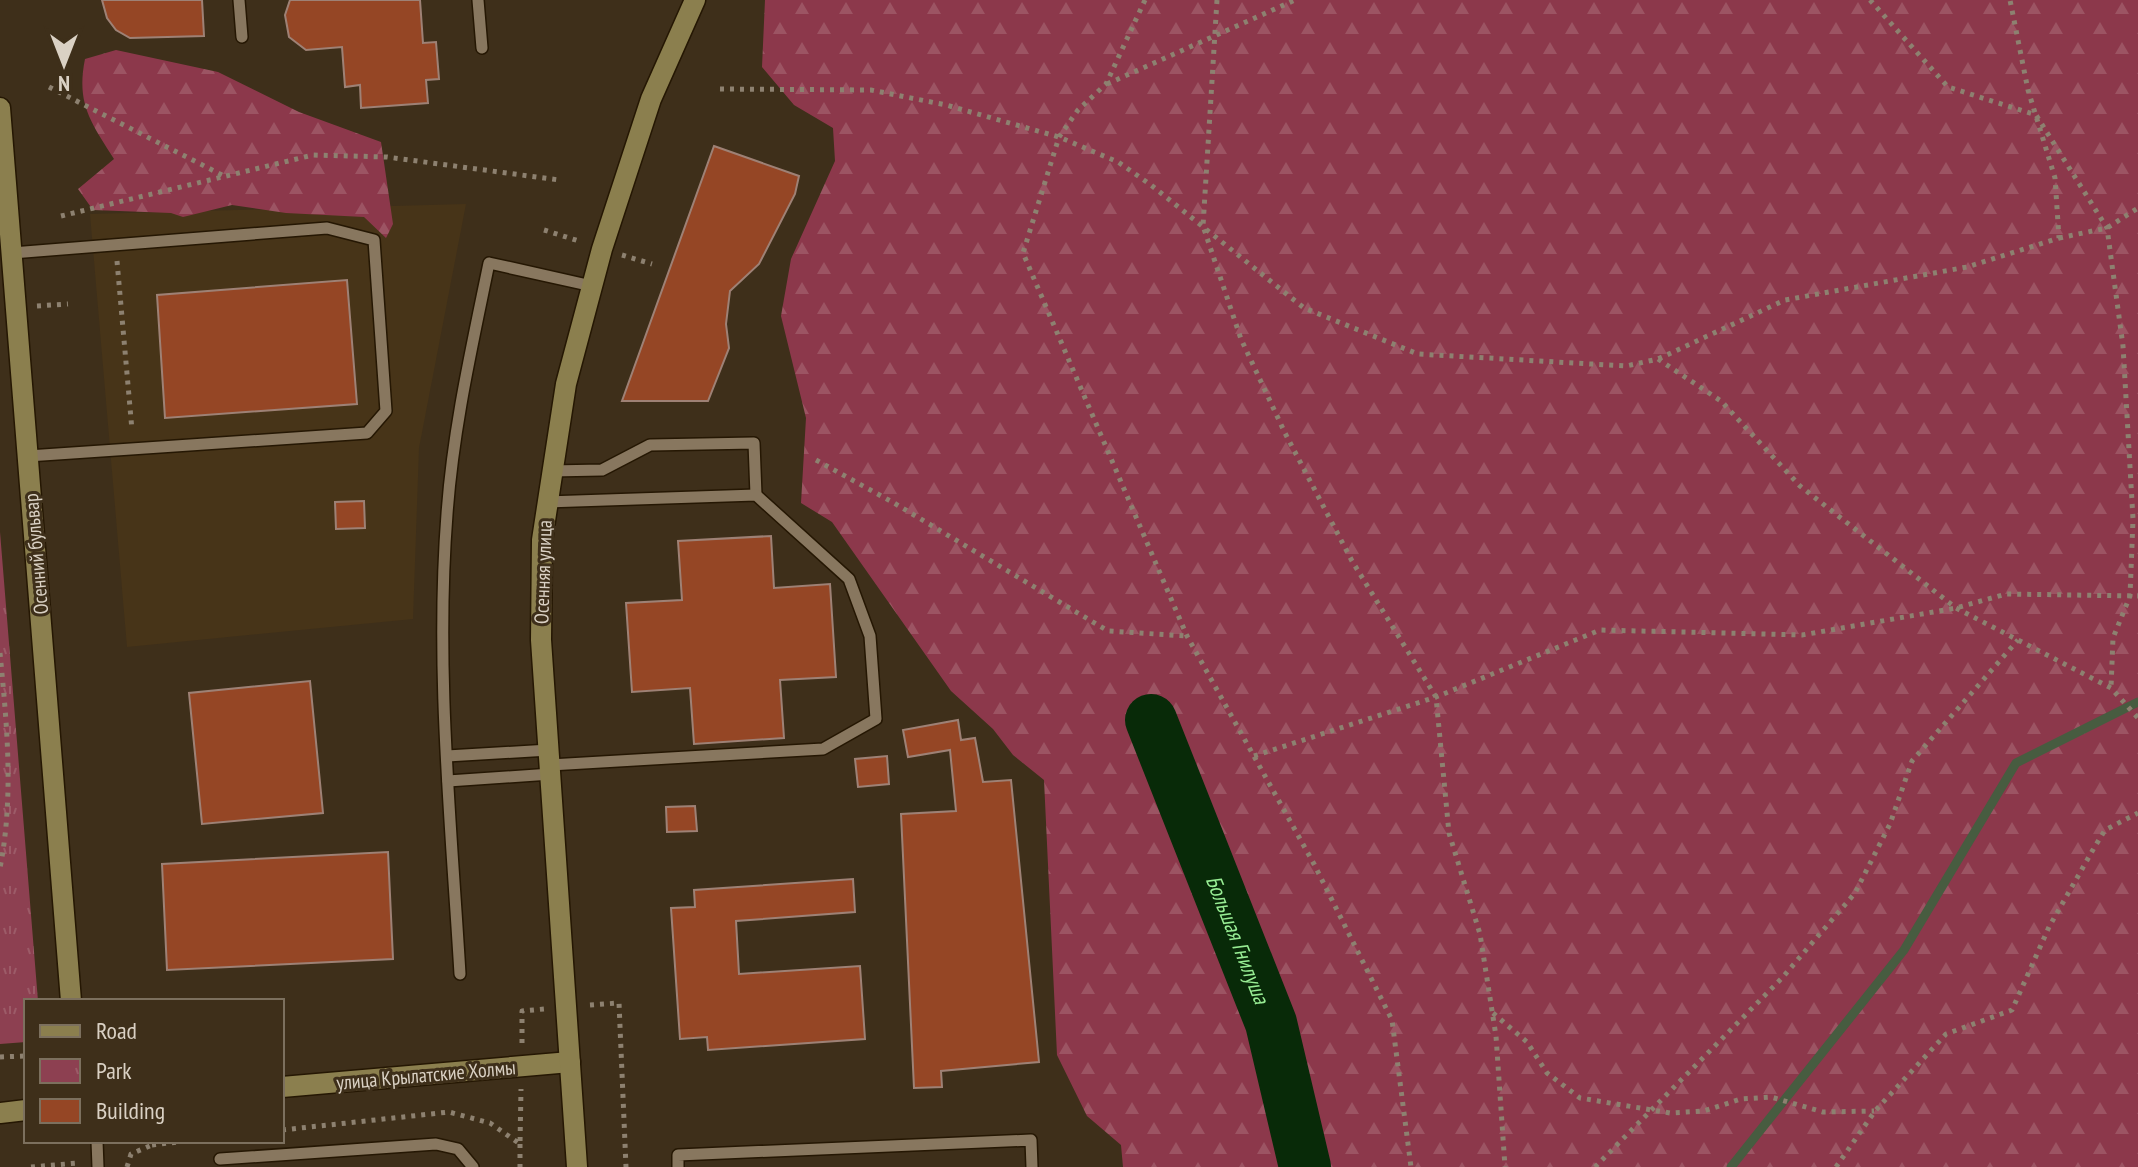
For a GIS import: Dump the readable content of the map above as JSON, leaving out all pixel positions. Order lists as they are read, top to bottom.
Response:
{
  "streets": {
    "street": ["Осенний бульвар", "Осенняя улица", "улица Крылатские Холмы"]
  },
  "crossings": [
    ["Осенняя улица", "улица Крылатские Холмы"]
  ],
  "water": ["Большая Гнилуша"],
  "legend": ["Road", "Park", "Building"],
  "north": "bottom"
}
